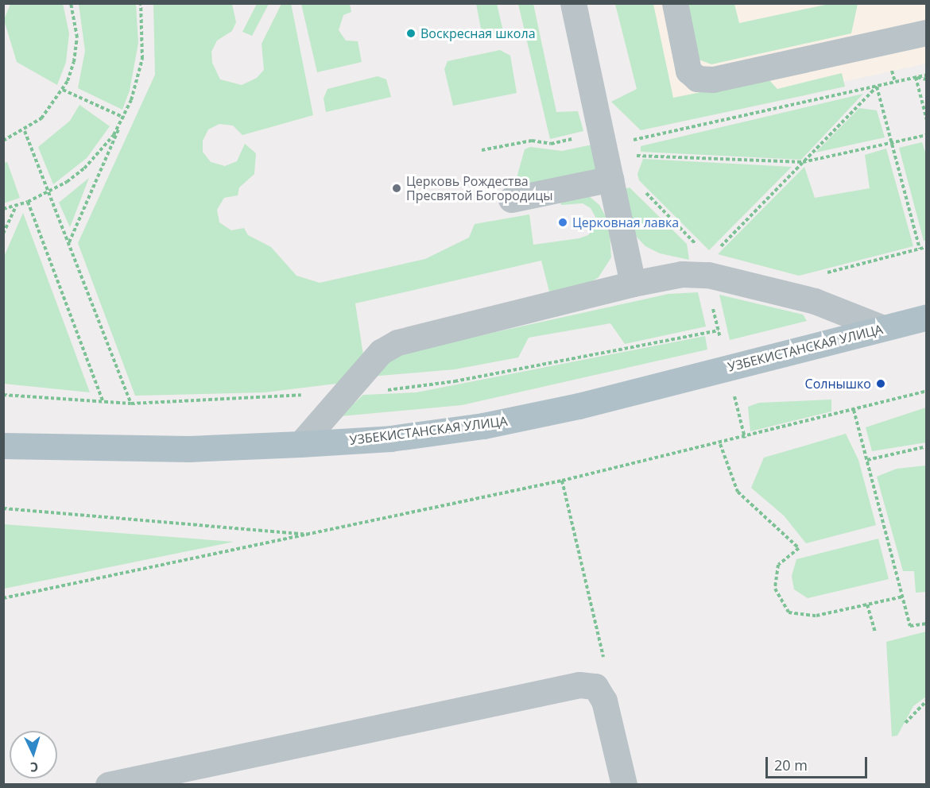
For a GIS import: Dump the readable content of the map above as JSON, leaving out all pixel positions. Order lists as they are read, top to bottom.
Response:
{
  "streets": {
    "main road": ["УЗБЕКИСТАНСКАЯ УЛИЦА"]
  },
  "places": [
    "Воскресная школа",
    "Церковь Рождества Пресвятой Богородицы",
    "Церковная лавка",
    "Солнышко"
  ],
  "scale_bar": "20 m",
  "north": "bottom"
}
